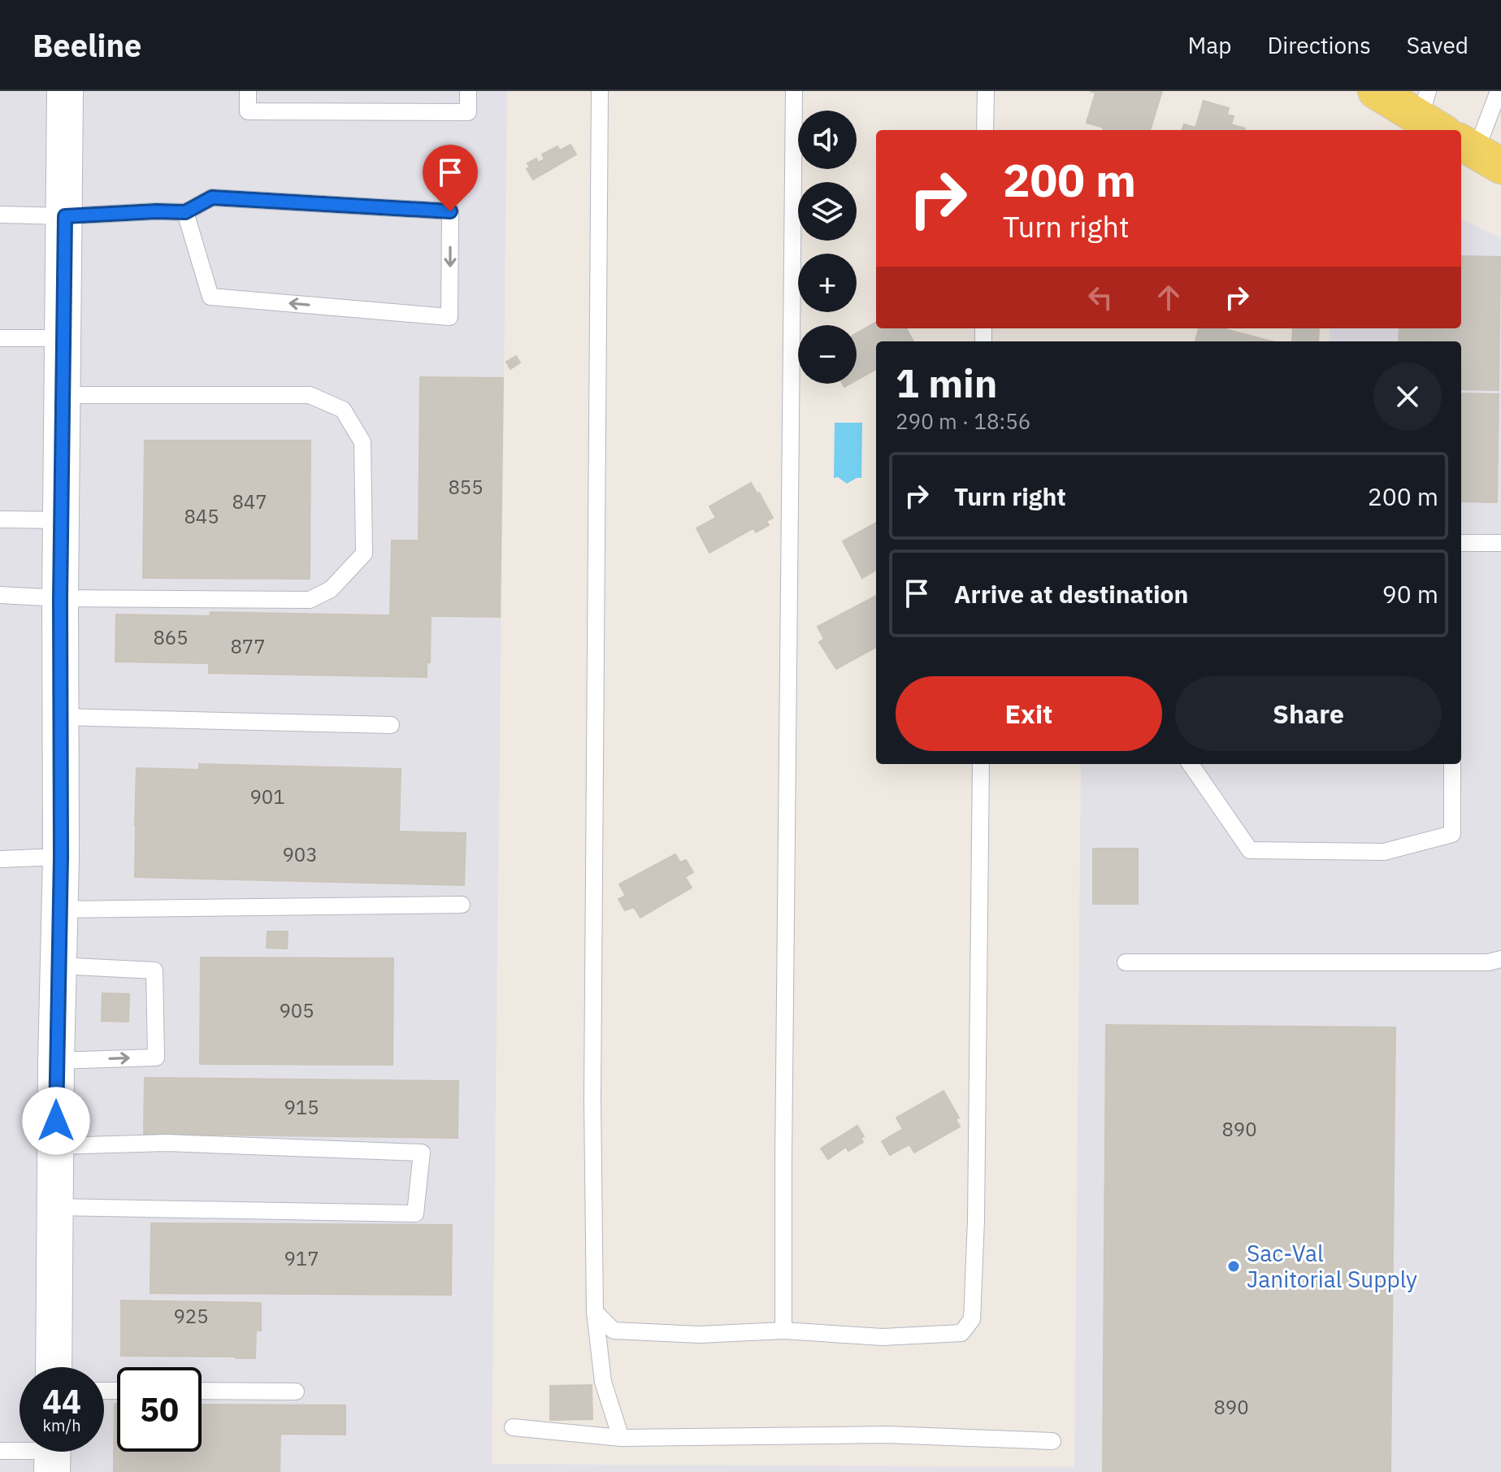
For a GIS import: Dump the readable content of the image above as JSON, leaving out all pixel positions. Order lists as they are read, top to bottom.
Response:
{
  "places": ["Sac-Val Janitorial Supply"],
  "house_numbers": [
    "855",
    "847",
    "845",
    "865",
    "877",
    "901",
    "903",
    "905",
    "915",
    "890",
    "917",
    "925",
    "890"
  ],
  "page": {
    "header": "Beeline",
    "nav": ["Map", "Directions", "Saved"],
    "map_buttons": ["+", "−"],
    "turn": ["200 m", "Turn right"],
    "heading": ["1 min", "290 m · 18:56"],
    "list": [
      {
        "name": "Turn right",
        "value": "200 m"
      },
      {
        "name": "Arrive at destination",
        "value": "90 m"
      }
    ],
    "buttons": ["Exit", "Share"],
    "speed": "44 km/h",
    "limit": "50"
  }
}
